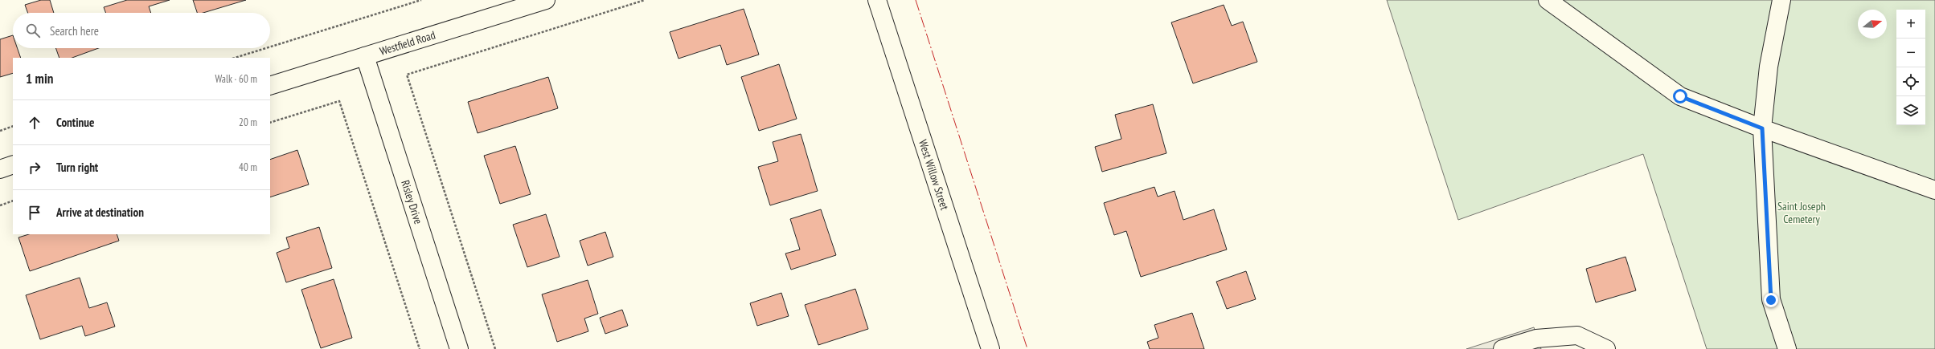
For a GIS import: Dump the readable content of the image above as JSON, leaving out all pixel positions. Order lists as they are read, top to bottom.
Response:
{
  "streets": {
    "street": ["Westfield Road", "West Willow Street", "Risley Drive"]
  },
  "crossings": [
    ["Westfield Road", "Risley Drive"]
  ],
  "parks": ["Saint Joseph Cemetery"],
  "north": "right",
  "page": {
    "map_buttons": ["+", "−"],
    "search": "Search here",
    "heading": ["1 min", "Walk · 60 m"],
    "list": [
      ["Continue", "20 m"],
      ["Turn right", "40 m"],
      "Arrive at destination"
    ]
  }
}
